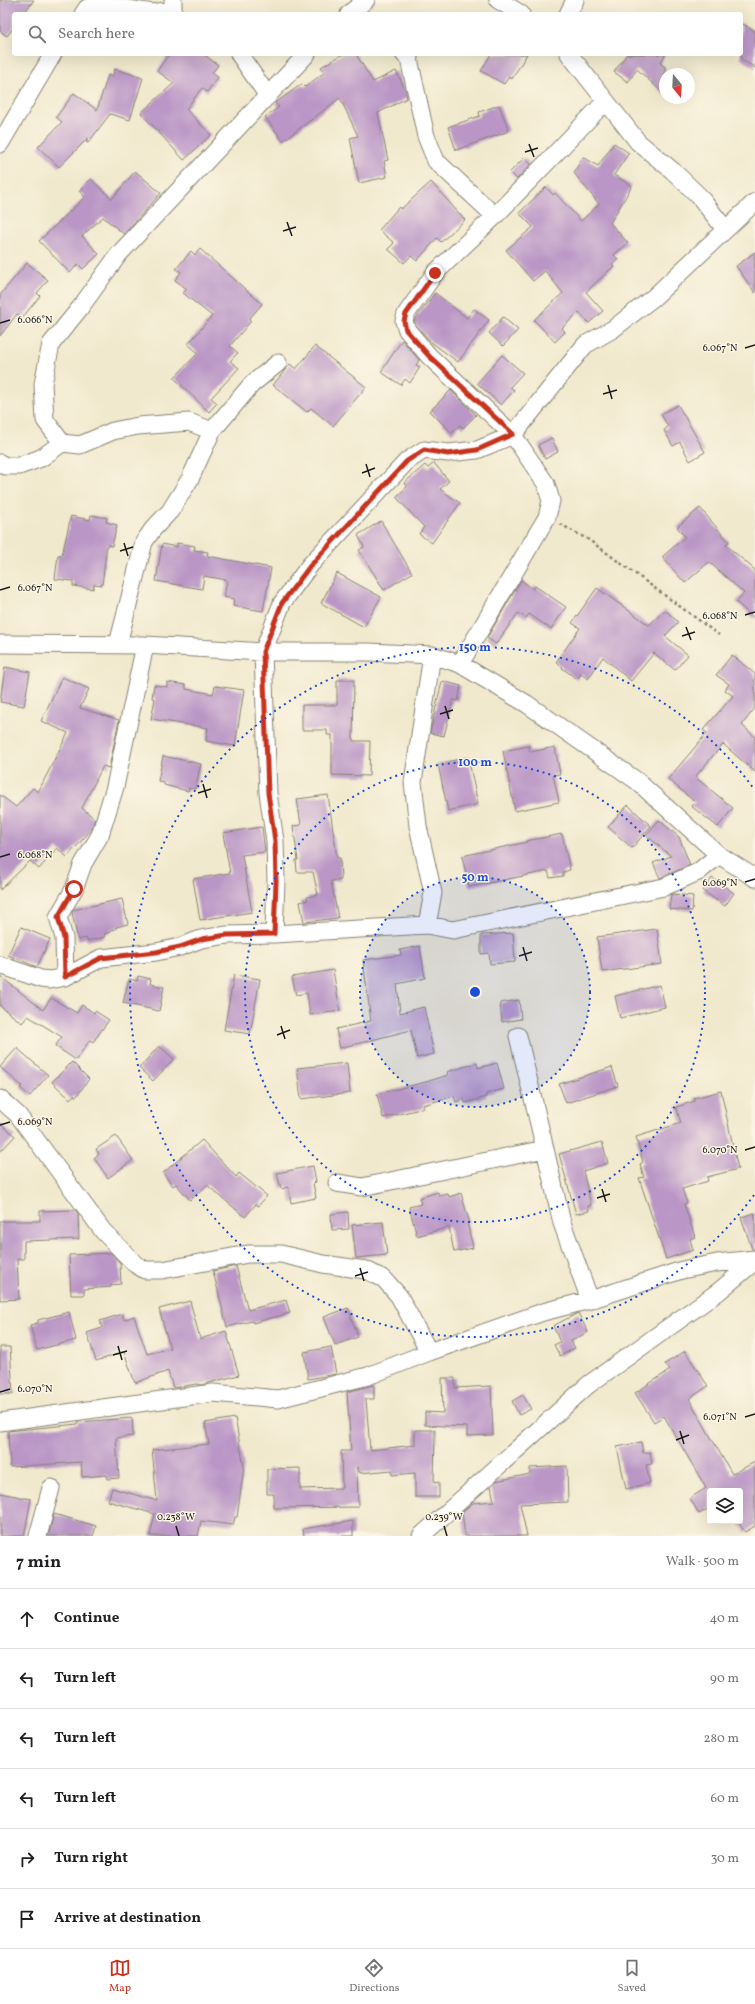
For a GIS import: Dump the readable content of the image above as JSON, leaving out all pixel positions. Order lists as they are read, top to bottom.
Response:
{
  "north": "bottom",
  "page": {
    "search": "Search here",
    "heading": ["7 min", "Walk · 500 m"],
    "list": [
      ["Continue", "40 m"],
      ["Turn left", "90 m"],
      ["Turn left", "280 m"],
      ["Turn left", "60 m"],
      ["Turn right", "30 m"],
      "Arrive at destination"
    ],
    "nav": ["Map", "Directions", "Saved"]
  },
  "coordinates": [
    "6.066°N",
    "6.067°N",
    "6.068°N",
    "6.069°N",
    "6.070°N",
    "6.071°N",
    "0.238°W",
    "0.239°W"
  ],
  "rings": ["150 m", "100 m", "50 m"]
}
